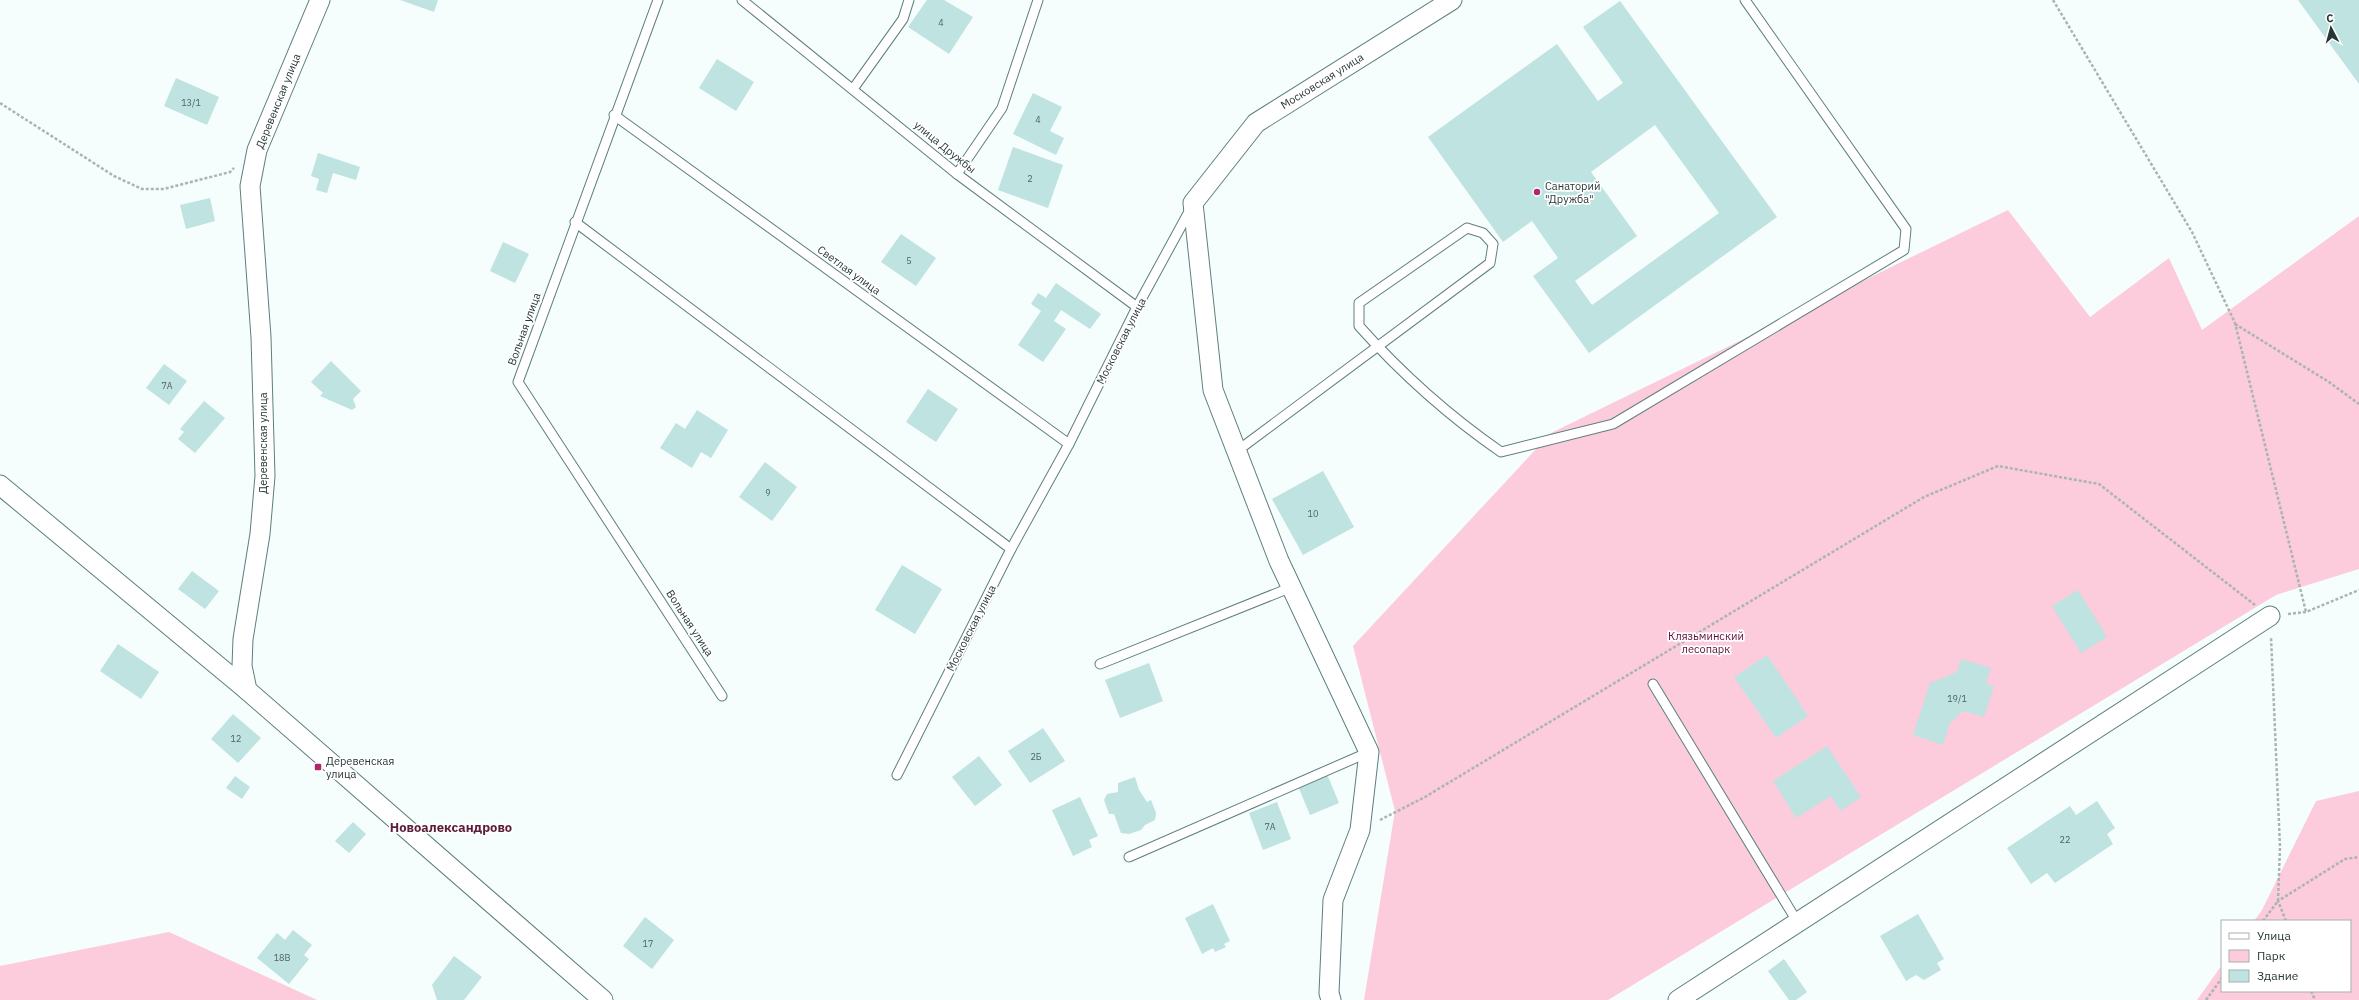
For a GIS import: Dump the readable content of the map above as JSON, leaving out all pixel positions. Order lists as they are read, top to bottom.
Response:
{
  "streets": {
    "street": ["Московская улица", "Деревенская улица"],
    "lane": ["улица Дружбы", "Светлая улица", "Вольная улица"]
  },
  "crossings": [
    ["Московская улица", "улица Дружбы"],
    ["Московская улица", "Светлая улица"],
    ["Светлая улица", "Вольная улица"]
  ],
  "districts": ["Новоалександрово"],
  "parks": ["Клязьминский лесопарк"],
  "places": {
    "other": ["Санаторий \"Дружба\""],
    "transit": ["Деревенская улица"]
  },
  "house_numbers": [
    "4",
    "13/1",
    "4",
    "2",
    "5",
    "7А",
    "9",
    "10",
    "19/1",
    "12",
    "2Б",
    "7А",
    "22",
    "17",
    "18В"
  ],
  "legend": ["Улица", "Парк", "Здание"],
  "north": "top"
}
